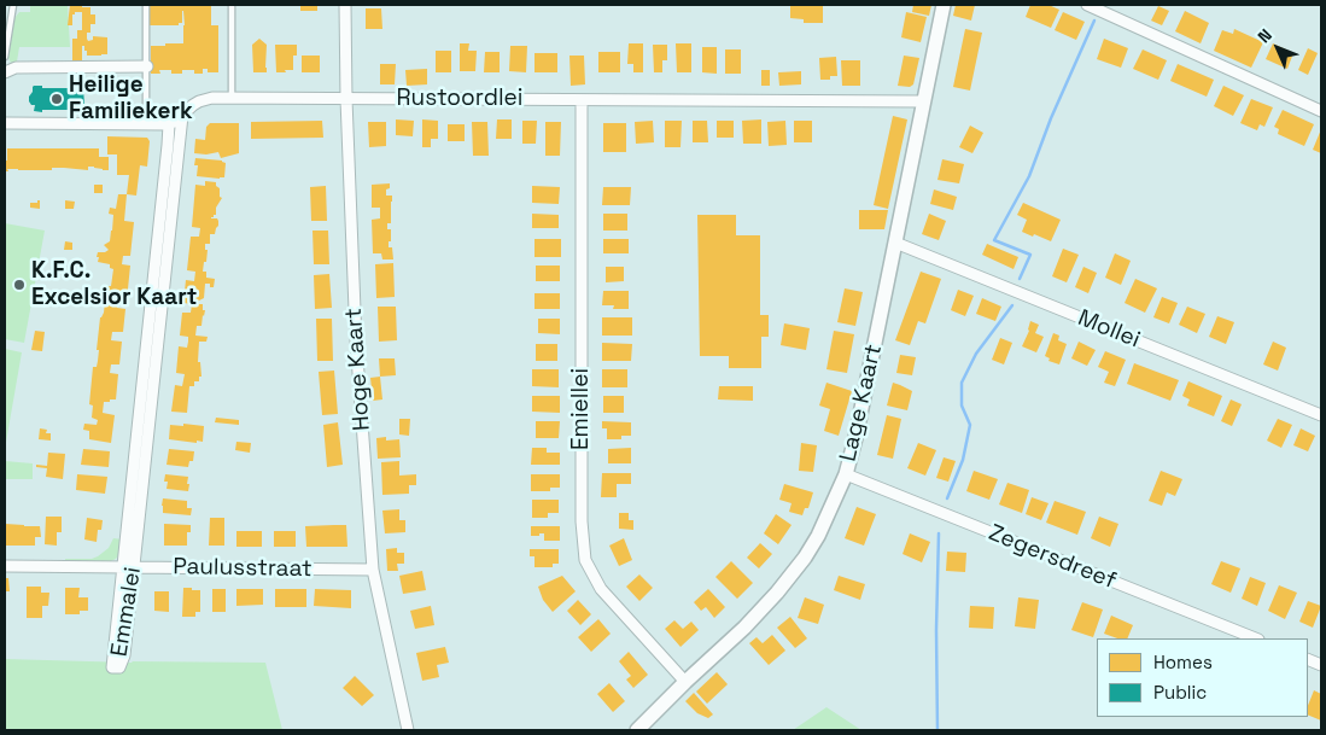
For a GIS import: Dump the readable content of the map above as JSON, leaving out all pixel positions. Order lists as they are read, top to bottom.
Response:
{
  "streets": {
    "street": [
      "Rustoordlei",
      "Mollei",
      "Hoge Kaart",
      "Lage Kaart",
      "Emiellei",
      "Zegersdreef",
      "Paulusstraat",
      "Emmalei"
    ]
  },
  "crossings": [
    ["Rustoordlei", "Hoge Kaart"],
    ["Rustoordlei", "Lage Kaart"],
    ["Rustoordlei", "Emiellei"],
    ["Rustoordlei", "Emmalei"],
    ["Mollei", "Lage Kaart"],
    ["Hoge Kaart", "Paulusstraat"],
    ["Lage Kaart", "Emiellei"],
    ["Lage Kaart", "Zegersdreef"],
    ["Paulusstraat", "Emmalei"]
  ],
  "places": ["Heilige Familiekerk", "K.F.C. Excelsior Kaart"],
  "legend": ["Homes", "Public"],
  "north": "top left"
}
